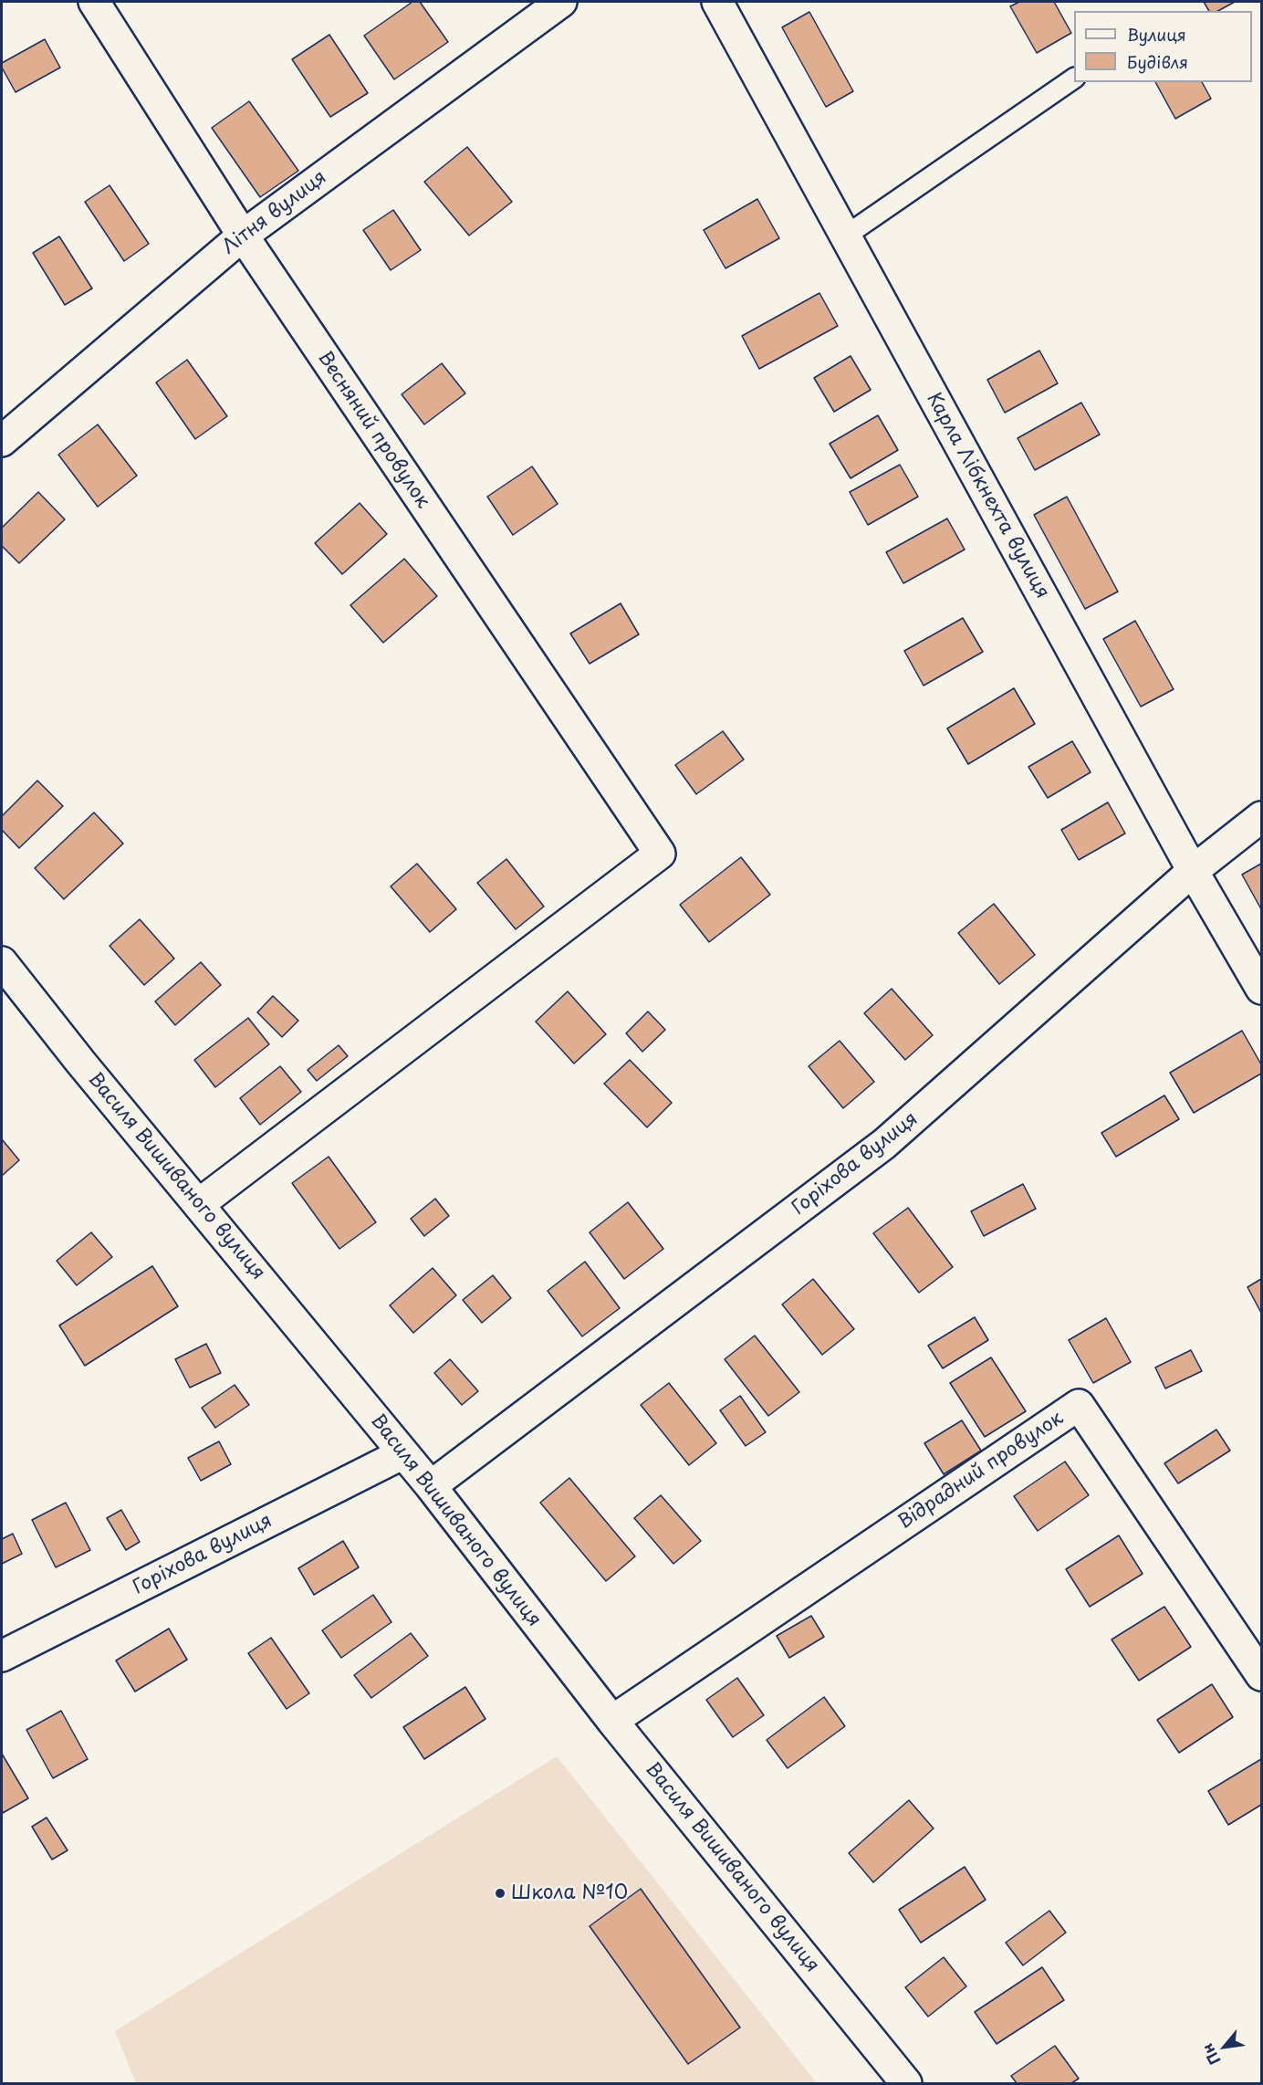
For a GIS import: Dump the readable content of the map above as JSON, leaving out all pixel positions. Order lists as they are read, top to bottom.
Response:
{
  "streets": {
    "street": [
      "Літня вулиця",
      "Весняний провулок",
      "Карла Лібкнехта вулиця",
      "Горіхова вулиця",
      "Василя Вишиваного вулиця",
      "Відрадний провулок"
    ]
  },
  "crossings": [
    ["Літня вулиця", "Весняний провулок"],
    ["Весняний провулок", "Василя Вишиваного вулиця"],
    ["Карла Лібкнехта вулиця", "Горіхова вулиця"],
    ["Горіхова вулиця", "Василя Вишиваного вулиця"],
    ["Василя Вишиваного вулиця", "Відрадний провулок"]
  ],
  "places": ["Школа №10"],
  "legend": ["Вулиця", "Будівля"],
  "north": "bottom left"
}
